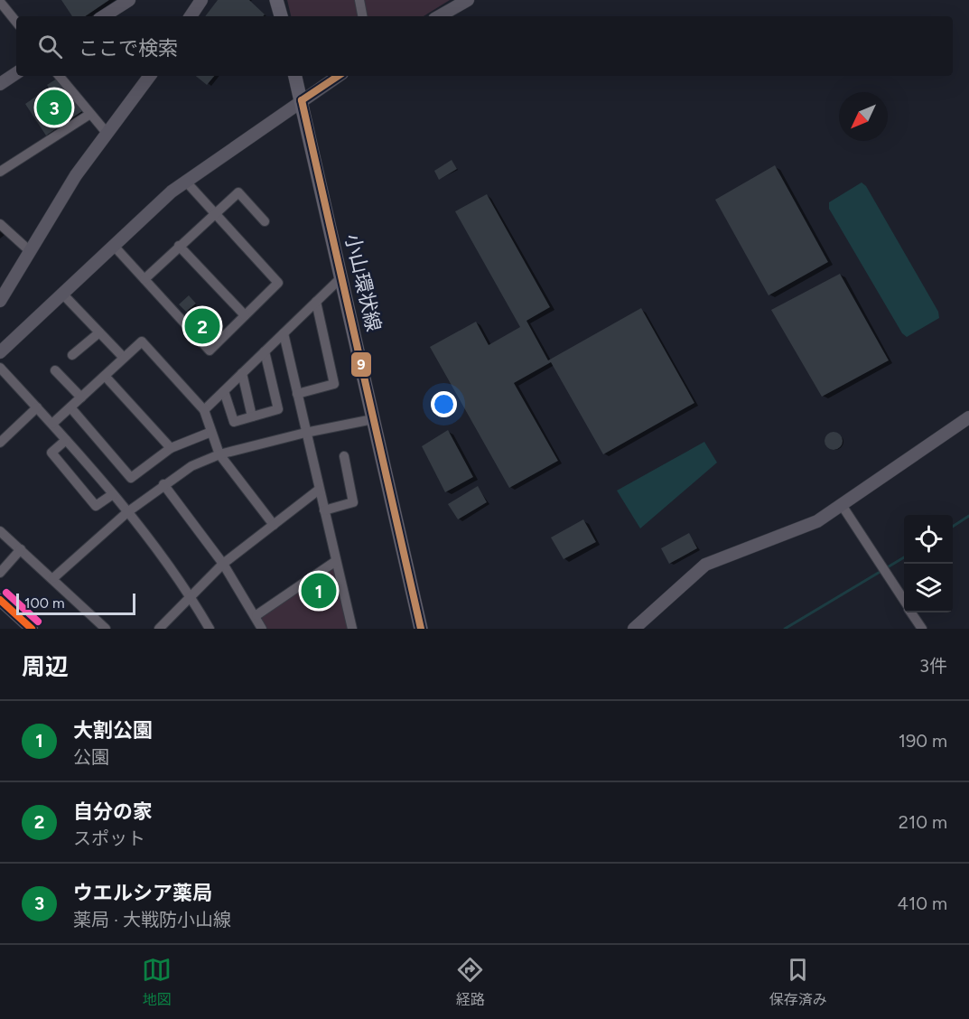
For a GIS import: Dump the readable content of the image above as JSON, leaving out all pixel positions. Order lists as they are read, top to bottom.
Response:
{
  "streets": {
    "main road": ["小山環状線"]
  },
  "lines": ["transit line 9"],
  "scale_bar": "100 m",
  "north": "bottom left",
  "page": {
    "search": "ここで検索",
    "pins": ["3", "2", "1"],
    "scale": "100 m",
    "heading": ["周辺", "3件"],
    "list": [
      {
        "mark": "1",
        "name": "大割公園",
        "note": "公園",
        "value": "190 m"
      },
      {
        "mark": "2",
        "name": "自分の家",
        "note": "スポット",
        "value": "210 m"
      },
      {
        "mark": "3",
        "name": "ウエルシア薬局",
        "note": "薬局 · 大戦防小山線",
        "value": "410 m"
      }
    ],
    "nav": ["地図", "経路", "保存済み"]
  }
}
